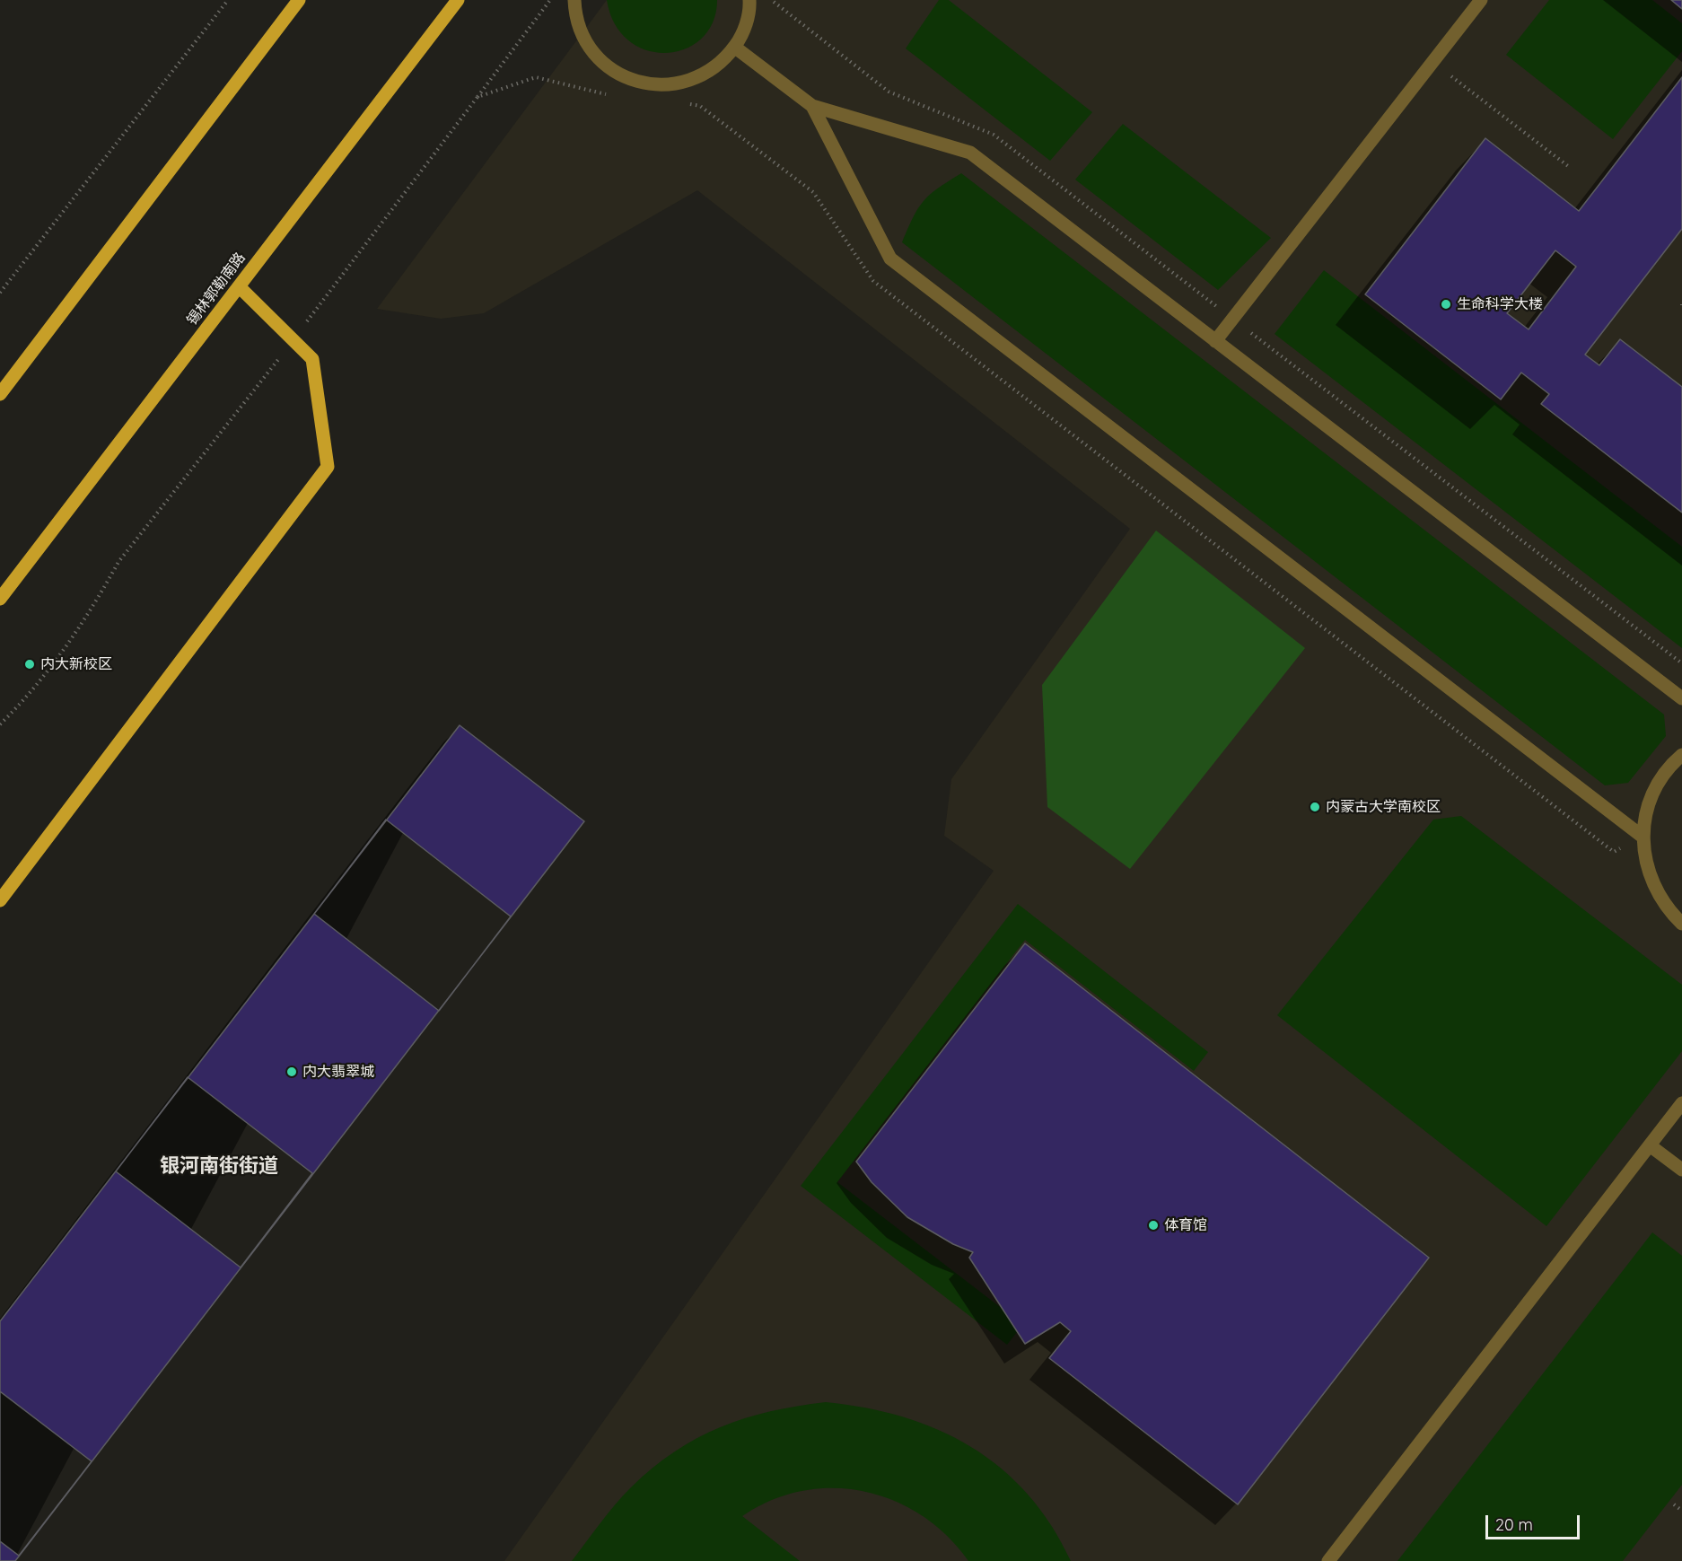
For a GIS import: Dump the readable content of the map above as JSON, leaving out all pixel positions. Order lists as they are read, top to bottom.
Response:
{
  "streets": {
    "main road": ["锡林郭勒南路"]
  },
  "districts": ["银河南街街道"],
  "places": [
    "生命科学大楼",
    "内大新校区",
    "内蒙古大学南校区",
    "内大翡翠城",
    "体育馆"
  ],
  "scale_bar": "20 m"
}
